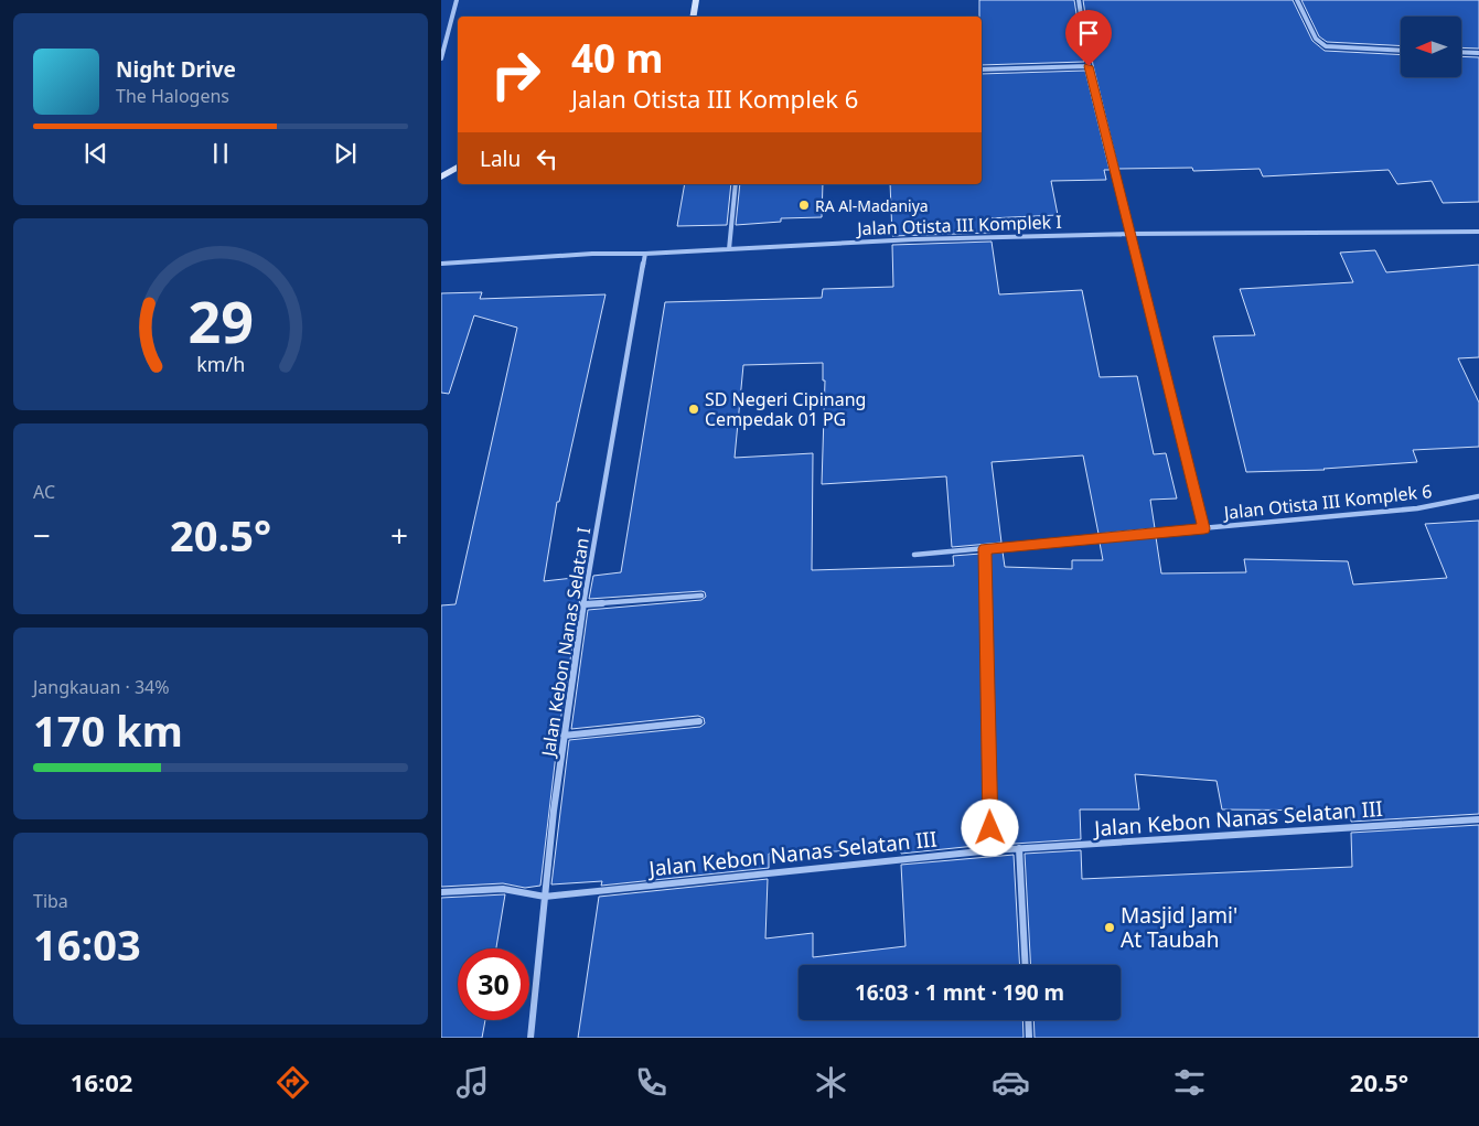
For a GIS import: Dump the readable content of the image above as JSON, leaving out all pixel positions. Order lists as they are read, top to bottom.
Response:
{
  "streets": {
    "street": [
      "Jalan Otista III Komplek I",
      "Jalan Otista III Komplek 6",
      "Jalan Kebon Nanas Selatan I",
      "Jalan Kebon Nanas Selatan III"
    ]
  },
  "crossings": [
    ["Jalan Otista III Komplek I", "Jalan Kebon Nanas Selatan I"],
    ["Jalan Kebon Nanas Selatan I", "Jalan Kebon Nanas Selatan III"]
  ],
  "places": ["RA Al-Madaniya", "SD Negeri Cipinang Cempedak 01 PG", "Masjid Jami' At Taubah"],
  "north": "left",
  "page": {
    "turn": ["40 m", "Jalan Otista III Komplek 6"],
    "song": ["Night Drive", "The Halogens"],
    "then": "Lalu",
    "tile": [
      "AC",
      ["Jangkauan · 34%", "170 km"],
      ["Tiba", "16:03"]
    ],
    "heat": ["−", "20.5°", "+"],
    "limit": "30",
    "trip": "16:03 · 1 mnt · 190 m",
    "tabs": ["16:02", "20.5°"],
    "gauge": ["29", "km/h"]
  }
}
